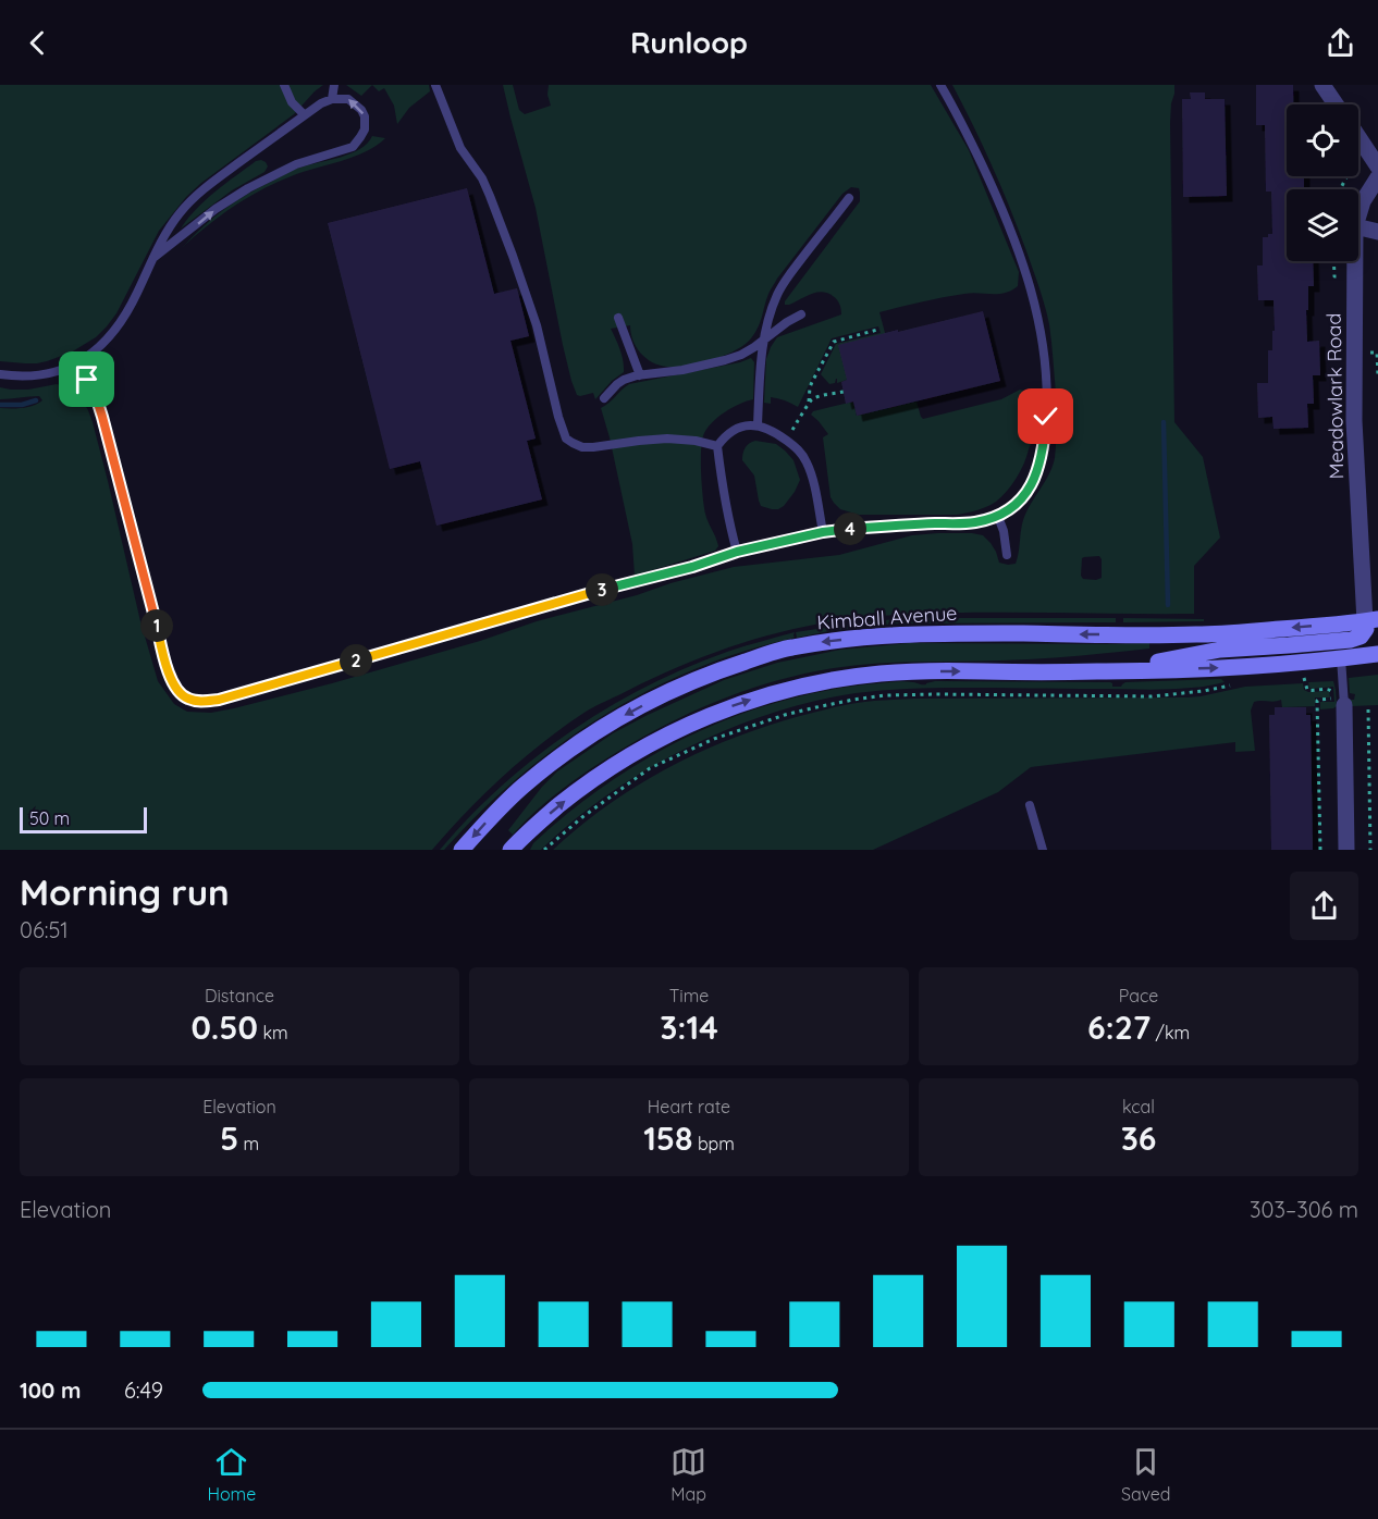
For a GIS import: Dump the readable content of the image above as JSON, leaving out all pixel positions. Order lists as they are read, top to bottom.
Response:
{
  "streets": {
    "main road": ["Kimball Avenue"],
    "street": ["Meadowlark Road"]
  },
  "crossings": [
    ["Meadowlark Road", "Kimball Avenue"]
  ],
  "scale_bar": "50 m",
  "page": {
    "header": "Runloop",
    "pins": [
      "4",
      "3",
      "1",
      "2"
    ],
    "scale": "50 m",
    "heading": ["Morning run", "06:51"],
    "stats": [
      ["Distance", "0.50 km"],
      ["Time", "3:14"],
      ["Pace", "6:27 /km"],
      ["Elevation", "5 m"],
      ["Heart rate", "158 bpm"],
      ["kcal", "36"]
    ],
    "chart": ["Elevation", "303–306 m"],
    "list": [
      {
        "name": "100 m",
        "note": "6:49"
      }
    ],
    "tabs": ["Home", "Map", "Saved"]
  }
}
